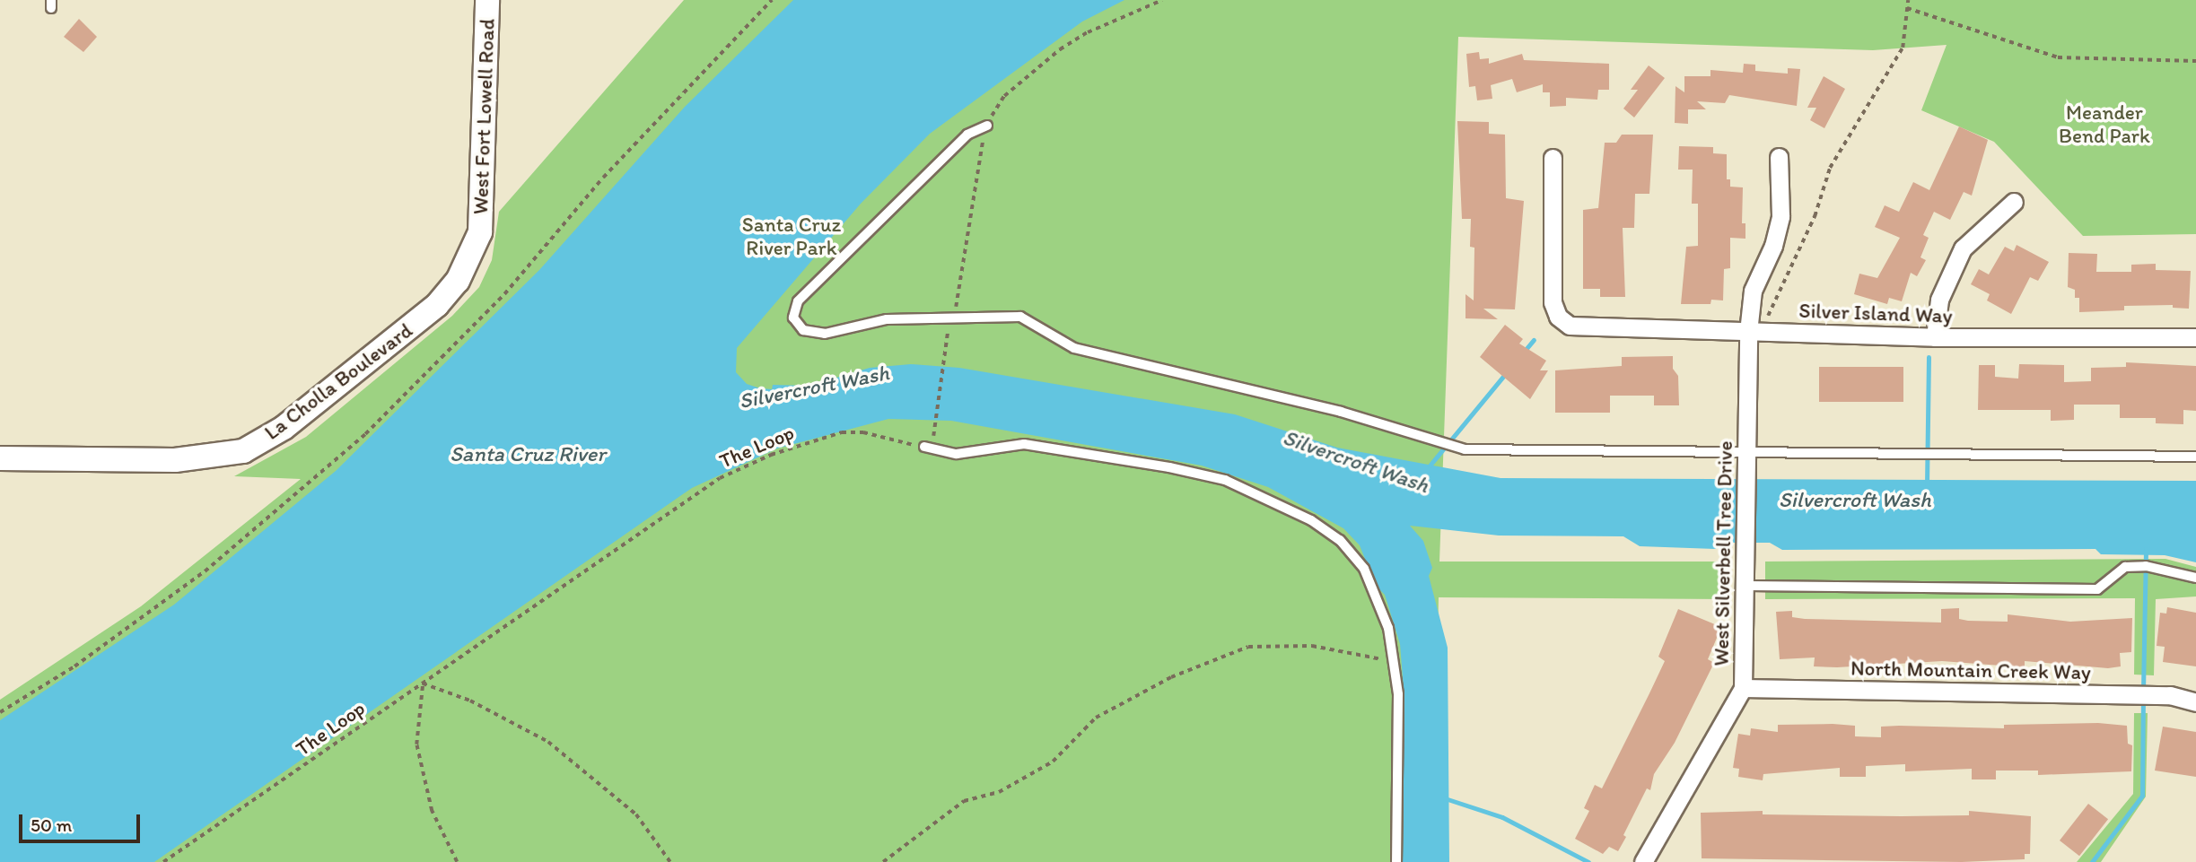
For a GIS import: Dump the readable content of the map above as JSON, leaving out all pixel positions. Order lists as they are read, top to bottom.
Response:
{
  "streets": {
    "street": [
      "West Fort Lowell Road",
      "Silver Island Way",
      "La Cholla Boulevard",
      "West Silverbell Tree Drive",
      "North Mountain Creek Way"
    ],
    "path": ["The Loop"]
  },
  "crossings": [
    ["West Fort Lowell Road", "La Cholla Boulevard"],
    ["Silver Island Way", "West Silverbell Tree Drive"],
    ["West Silverbell Tree Drive", "North Mountain Creek Way"]
  ],
  "water": ["Silvercroft Wash", "Santa Cruz River"],
  "parks": ["Meander Bend Park", "Santa Cruz River Park"],
  "scale_bar": "50 m"
}
